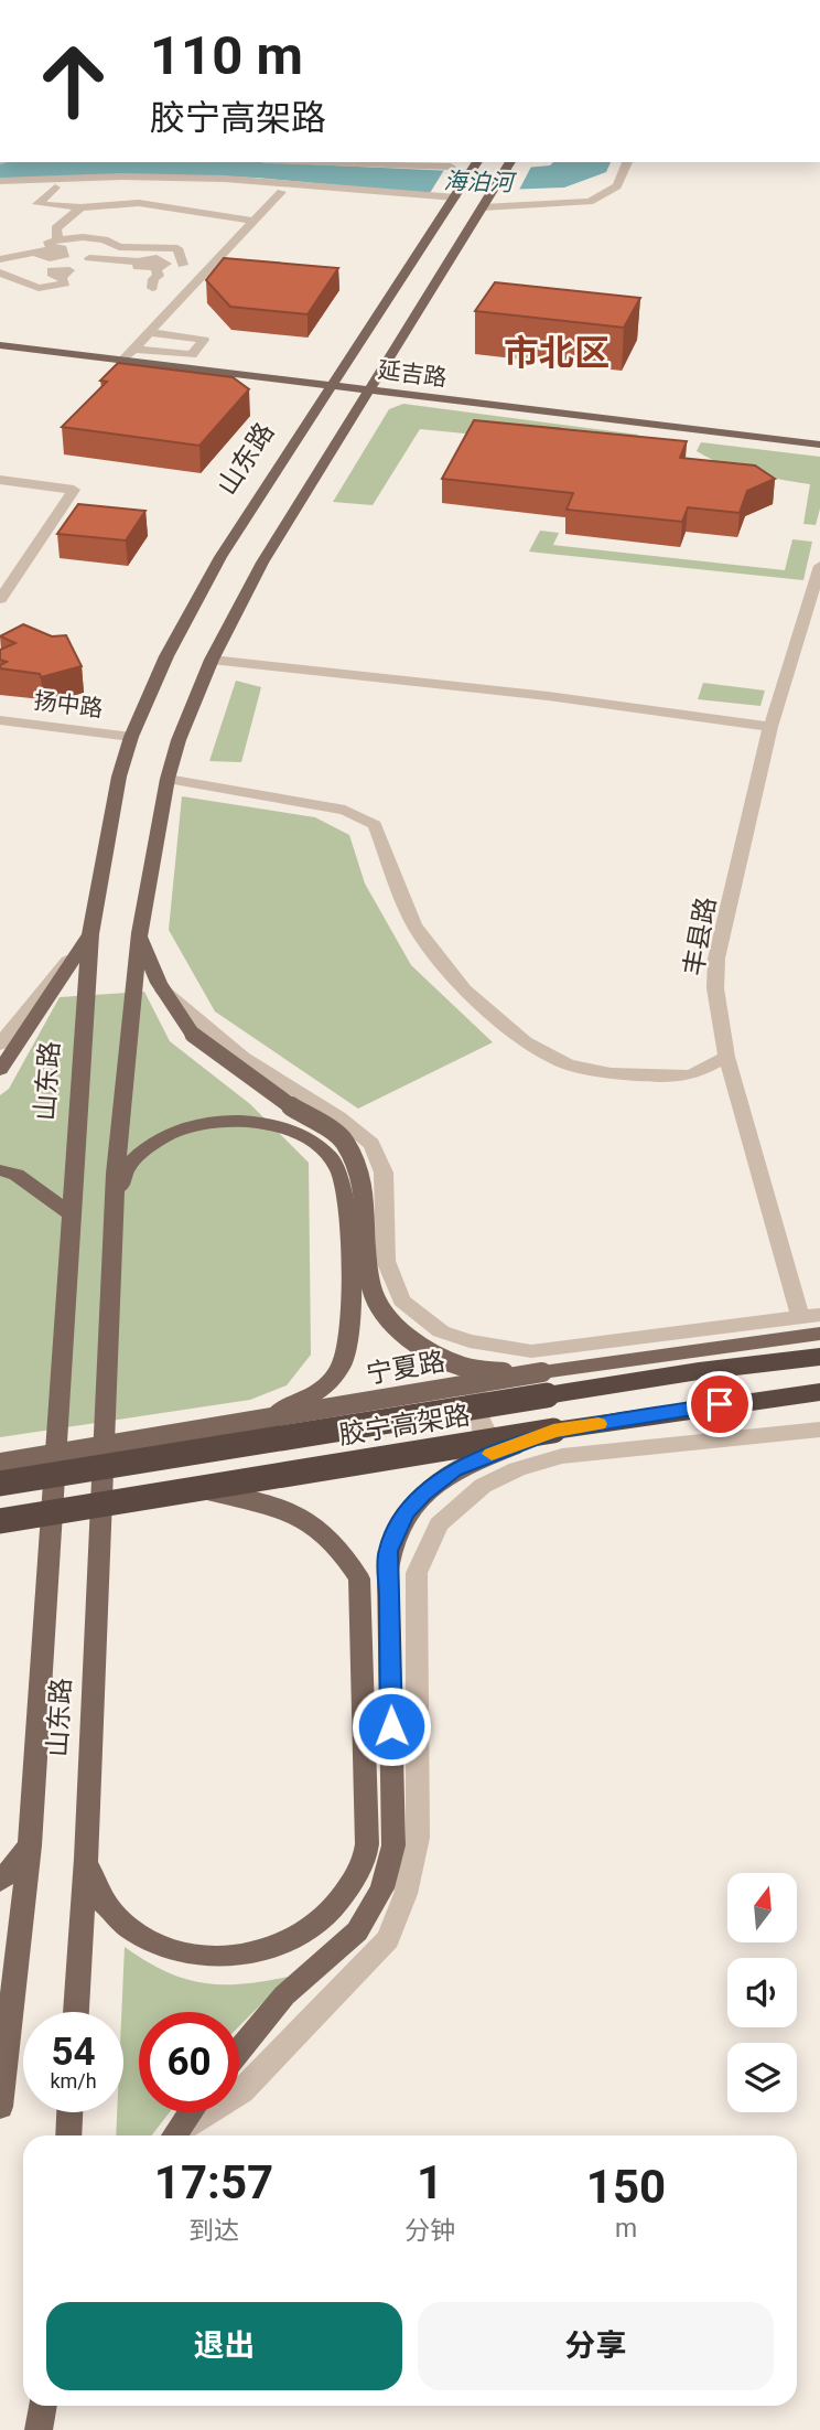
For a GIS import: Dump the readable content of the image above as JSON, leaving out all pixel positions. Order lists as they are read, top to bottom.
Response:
{
  "streets": {
    "highway": ["胶宁高架路"],
    "main road": ["延吉路", "山东路", "宁夏路"],
    "street": ["扬中路", "丰县路"]
  },
  "crossings": [
    ["延吉路", "山东路"],
    ["山东路", "扬中路"],
    ["宁夏路", "胶宁高架路"]
  ],
  "districts": ["市北区"],
  "water": ["海泊河"],
  "north": "top",
  "page": {
    "turn": ["110 m", "胶宁高架路"],
    "speed": "54 km/h",
    "limit": "60",
    "eta": [
      "17:57",
      "到达",
      "1",
      "分钟",
      "150",
      "m"
    ],
    "buttons": ["退出", "分享"]
  }
}
